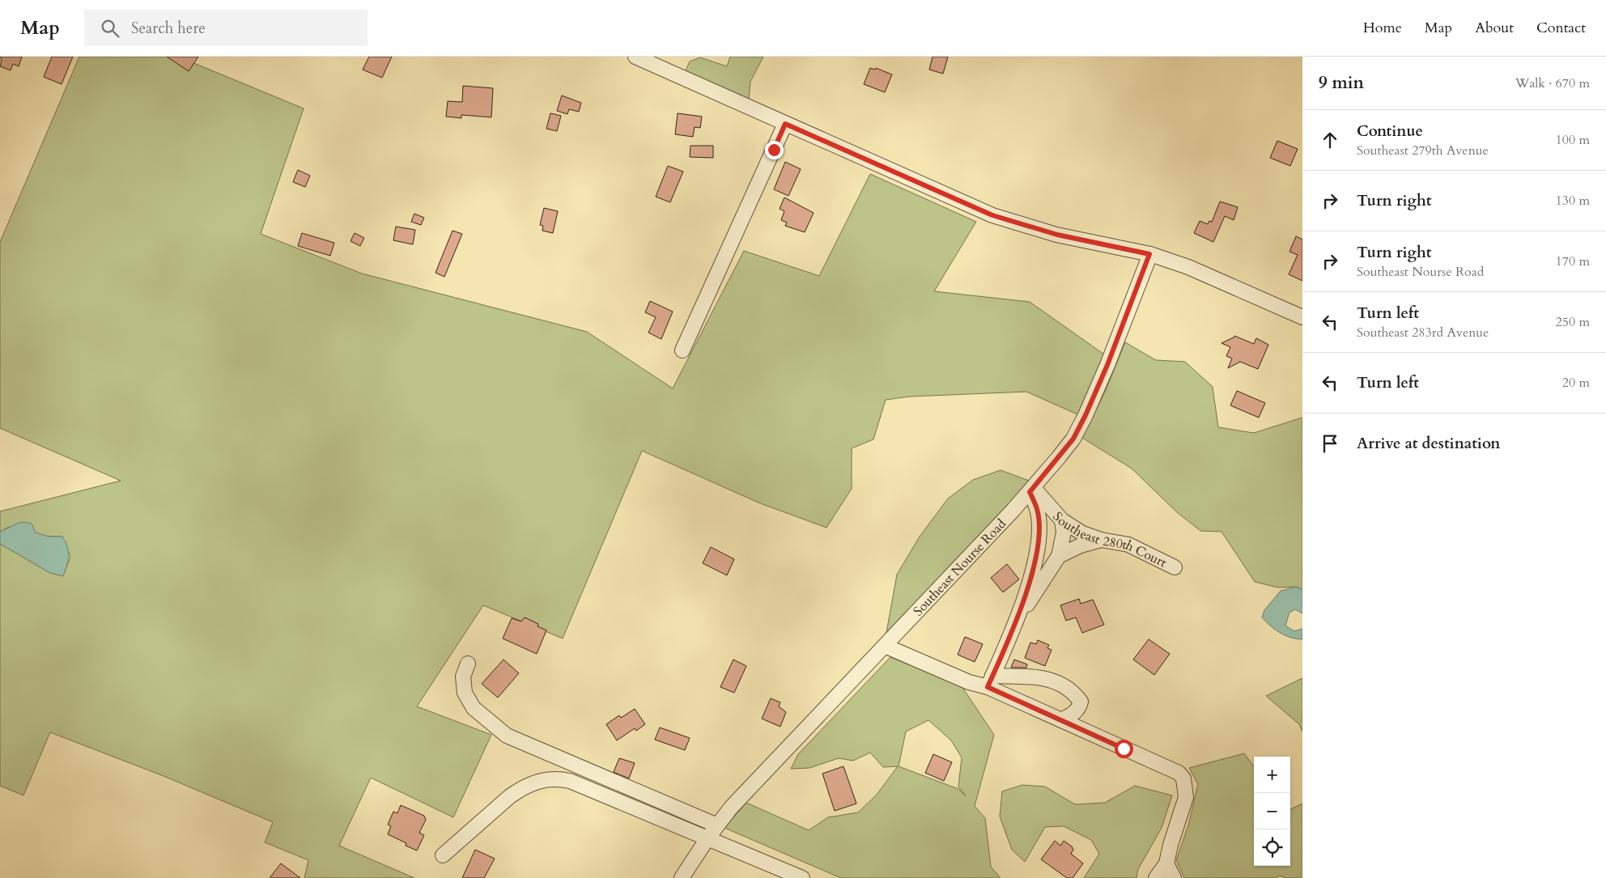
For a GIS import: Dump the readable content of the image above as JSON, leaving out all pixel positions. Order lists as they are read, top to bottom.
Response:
{
  "streets": {
    "street": ["Southeast 280th Court", "Southeast Nourse Road"]
  },
  "crossings": [
    ["Southeast 280th Court", "Southeast Nourse Road"]
  ],
  "page": {
    "header": "Map",
    "search": "Search here",
    "nav": [
      "Home",
      "Map",
      "About",
      "Contact"
    ],
    "heading": ["9 min", "Walk · 670 m"],
    "list": [
      ["Continue", "Southeast 279th Avenue", "100 m"],
      ["Turn right", "130 m"],
      ["Turn right", "Southeast Nourse Road", "170 m"],
      ["Turn left", "Southeast 283rd Avenue", "250 m"],
      ["Turn left", "20 m"],
      "Arrive at destination"
    ],
    "map_buttons": ["+", "−"]
  }
}
